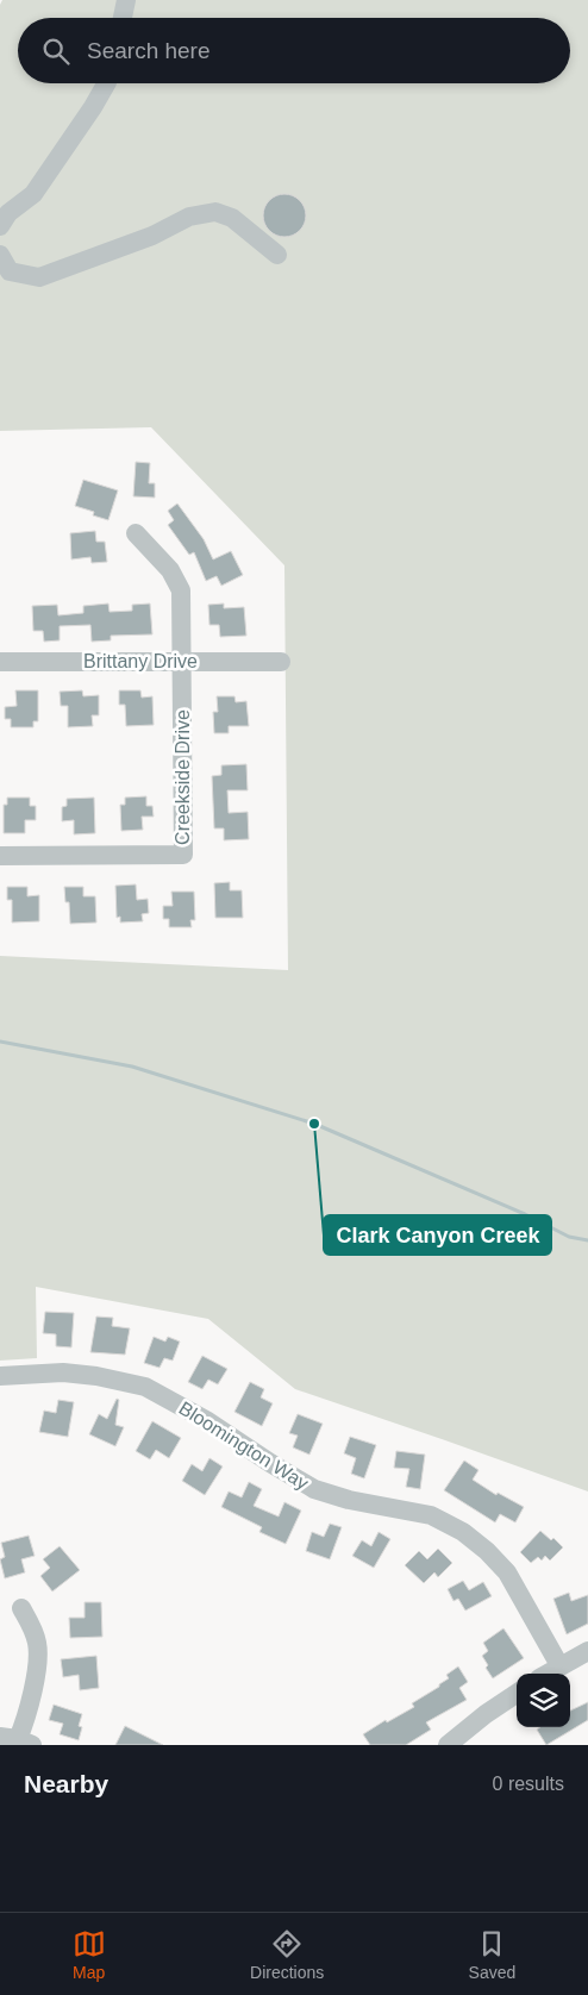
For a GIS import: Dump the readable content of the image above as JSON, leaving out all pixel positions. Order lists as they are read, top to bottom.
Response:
{
  "streets": {
    "street": ["Brittany Drive", "Creekside Drive", "Bloomington Way"]
  },
  "crossings": [
    ["Brittany Drive", "Creekside Drive"]
  ],
  "places": ["Clark Canyon Creek"],
  "page": {
    "search": "Search here",
    "heading": ["Nearby", "0 results"],
    "nav": ["Map", "Directions", "Saved"]
  }
}
